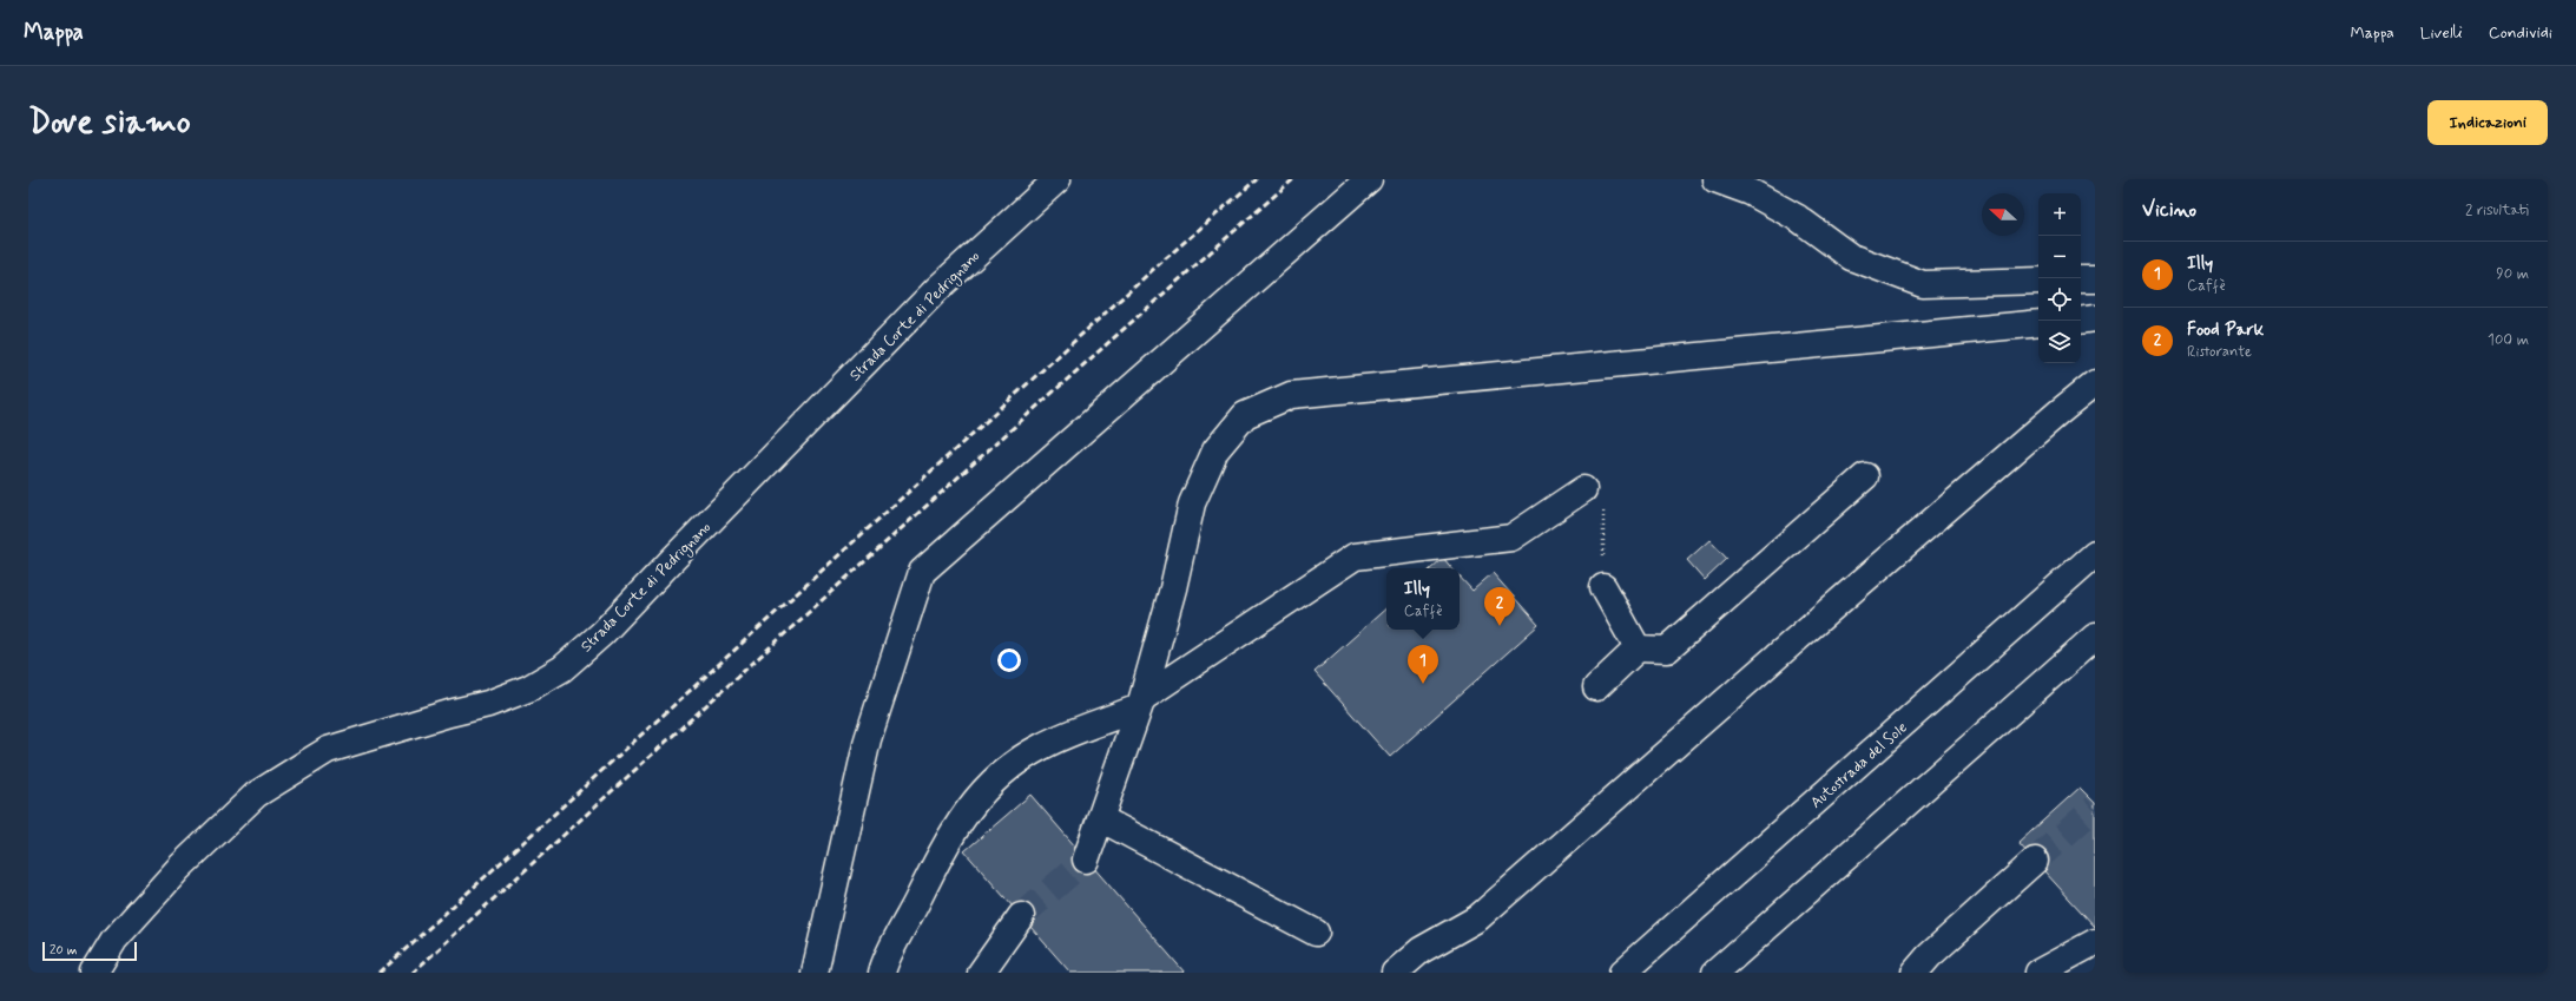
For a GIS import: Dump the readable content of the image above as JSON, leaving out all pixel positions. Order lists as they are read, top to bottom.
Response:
{
  "streets": {
    "main road": ["Strada Corte di Pedrignano", "Autostrada del Sole"]
  },
  "scale_bar": "20 m",
  "north": "left",
  "page": {
    "header": "Mappa",
    "nav": ["Mappa", "Livelli", "Condividi"],
    "buttons": "Indicazioni",
    "title": "Dove siamo",
    "heading": ["Vicino", "2 risultati"],
    "map_buttons": ["+", "−"],
    "list": [
      {
        "mark": "1",
        "name": "Illy",
        "note": "Caffè",
        "value": "90 m"
      },
      {
        "mark": "2",
        "name": "Food Park",
        "note": "Ristorante",
        "value": "100 m"
      }
    ],
    "popup": ["Illy", "Caffè"],
    "pins": ["2", "1"],
    "scale": "20 m"
  }
}
